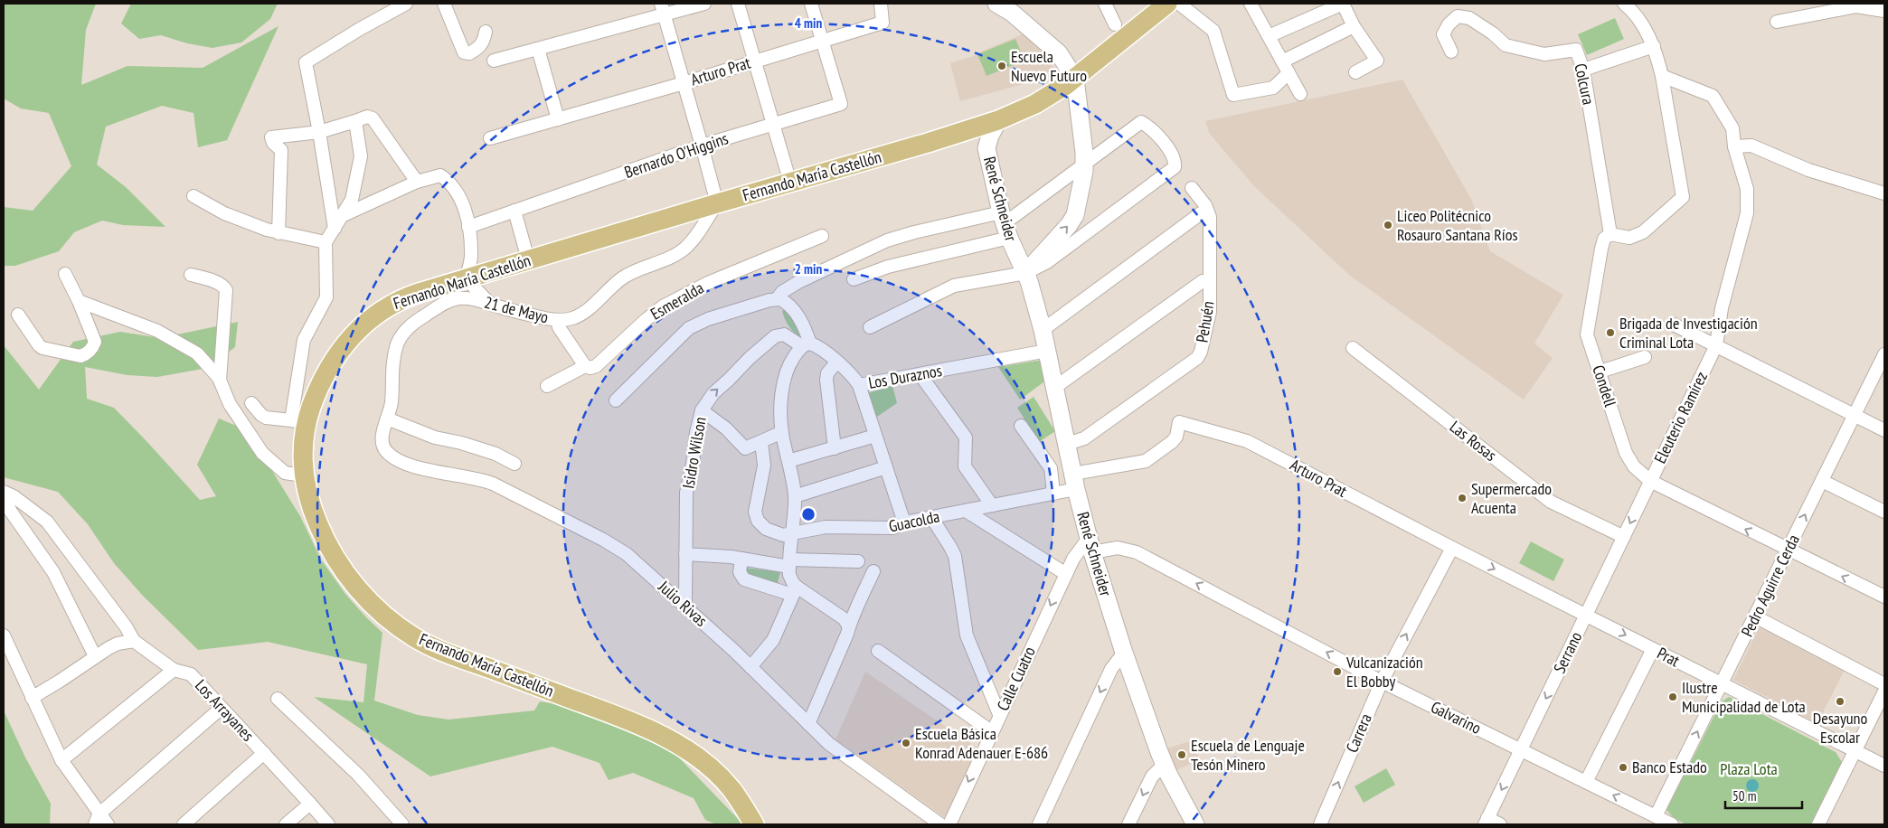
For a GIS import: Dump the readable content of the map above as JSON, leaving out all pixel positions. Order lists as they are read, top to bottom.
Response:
{
  "streets": {
    "main road": ["Fernando María Castellón", "René Schneider"],
    "street": [
      "Arturo Prat",
      "Colcura",
      "Bernardo O'Higgins",
      "Esmeralda",
      "21 de Mayo",
      "Pehuén",
      "Los Duraznos",
      "Condell",
      "Eleuterio Ramírez",
      "Las Rosas",
      "Isidro Wilson",
      "Guacolda",
      "Pedro Aguirre Cerda",
      "Julio Rivas",
      "Serrano",
      "Prat",
      "Calle Cuatro",
      "Los Arrayanes",
      "Galvarino",
      "Carrera"
    ]
  },
  "crossings": [
    ["Arturo Prat", "Bernardo O'Higgins"],
    ["Arturo Prat", "Guacolda"],
    ["Arturo Prat", "Prat"],
    ["Arturo Prat", "Carrera"],
    ["Colcura", "Condell"],
    ["Fernando María Castellón", "René Schneider"],
    ["Fernando María Castellón", "21 de Mayo"],
    ["René Schneider", "Pehuén"],
    ["René Schneider", "Los Duraznos"],
    ["René Schneider", "Guacolda"],
    ["René Schneider", "Calle Cuatro"],
    ["René Schneider", "Galvarino"],
    ["21 de Mayo", "Julio Rivas"],
    ["Los Duraznos", "Isidro Wilson"],
    ["Condell", "Eleuterio Ramírez"],
    ["Condell", "Pedro Aguirre Cerda"],
    ["Condell", "Serrano"],
    ["Eleuterio Ramírez", "Serrano"],
    ["Las Rosas", "Serrano"],
    ["Isidro Wilson", "Julio Rivas"],
    ["Pedro Aguirre Cerda", "Prat"],
    ["Pedro Aguirre Cerda", "Galvarino"],
    ["Serrano", "Prat"],
    ["Serrano", "Galvarino"],
    ["Prat", "Carrera"],
    ["Calle Cuatro", "Galvarino"],
    ["Galvarino", "Carrera"]
  ],
  "one_way": ["Prat", "Galvarino", "Carrera"],
  "parks": ["Plaza Lota"],
  "places": [
    "Escuela Nuevo Futuro",
    "Liceo Politécnico Rosauro Santana Ríos",
    "Brigada de Investigación Criminal Lota",
    "Supermercado Acuenta",
    "Vulcanización El Bobby",
    "Ilustre Municipalidad de Lota",
    "Desayuno Escolar",
    "Escuela Básica Konrad Adenauer E-686",
    "Escuela de Lenguaje Tesón Minero",
    "Banco Estado"
  ],
  "scale_bar": "50 m",
  "rings": ["4 min", "2 min"]
}
